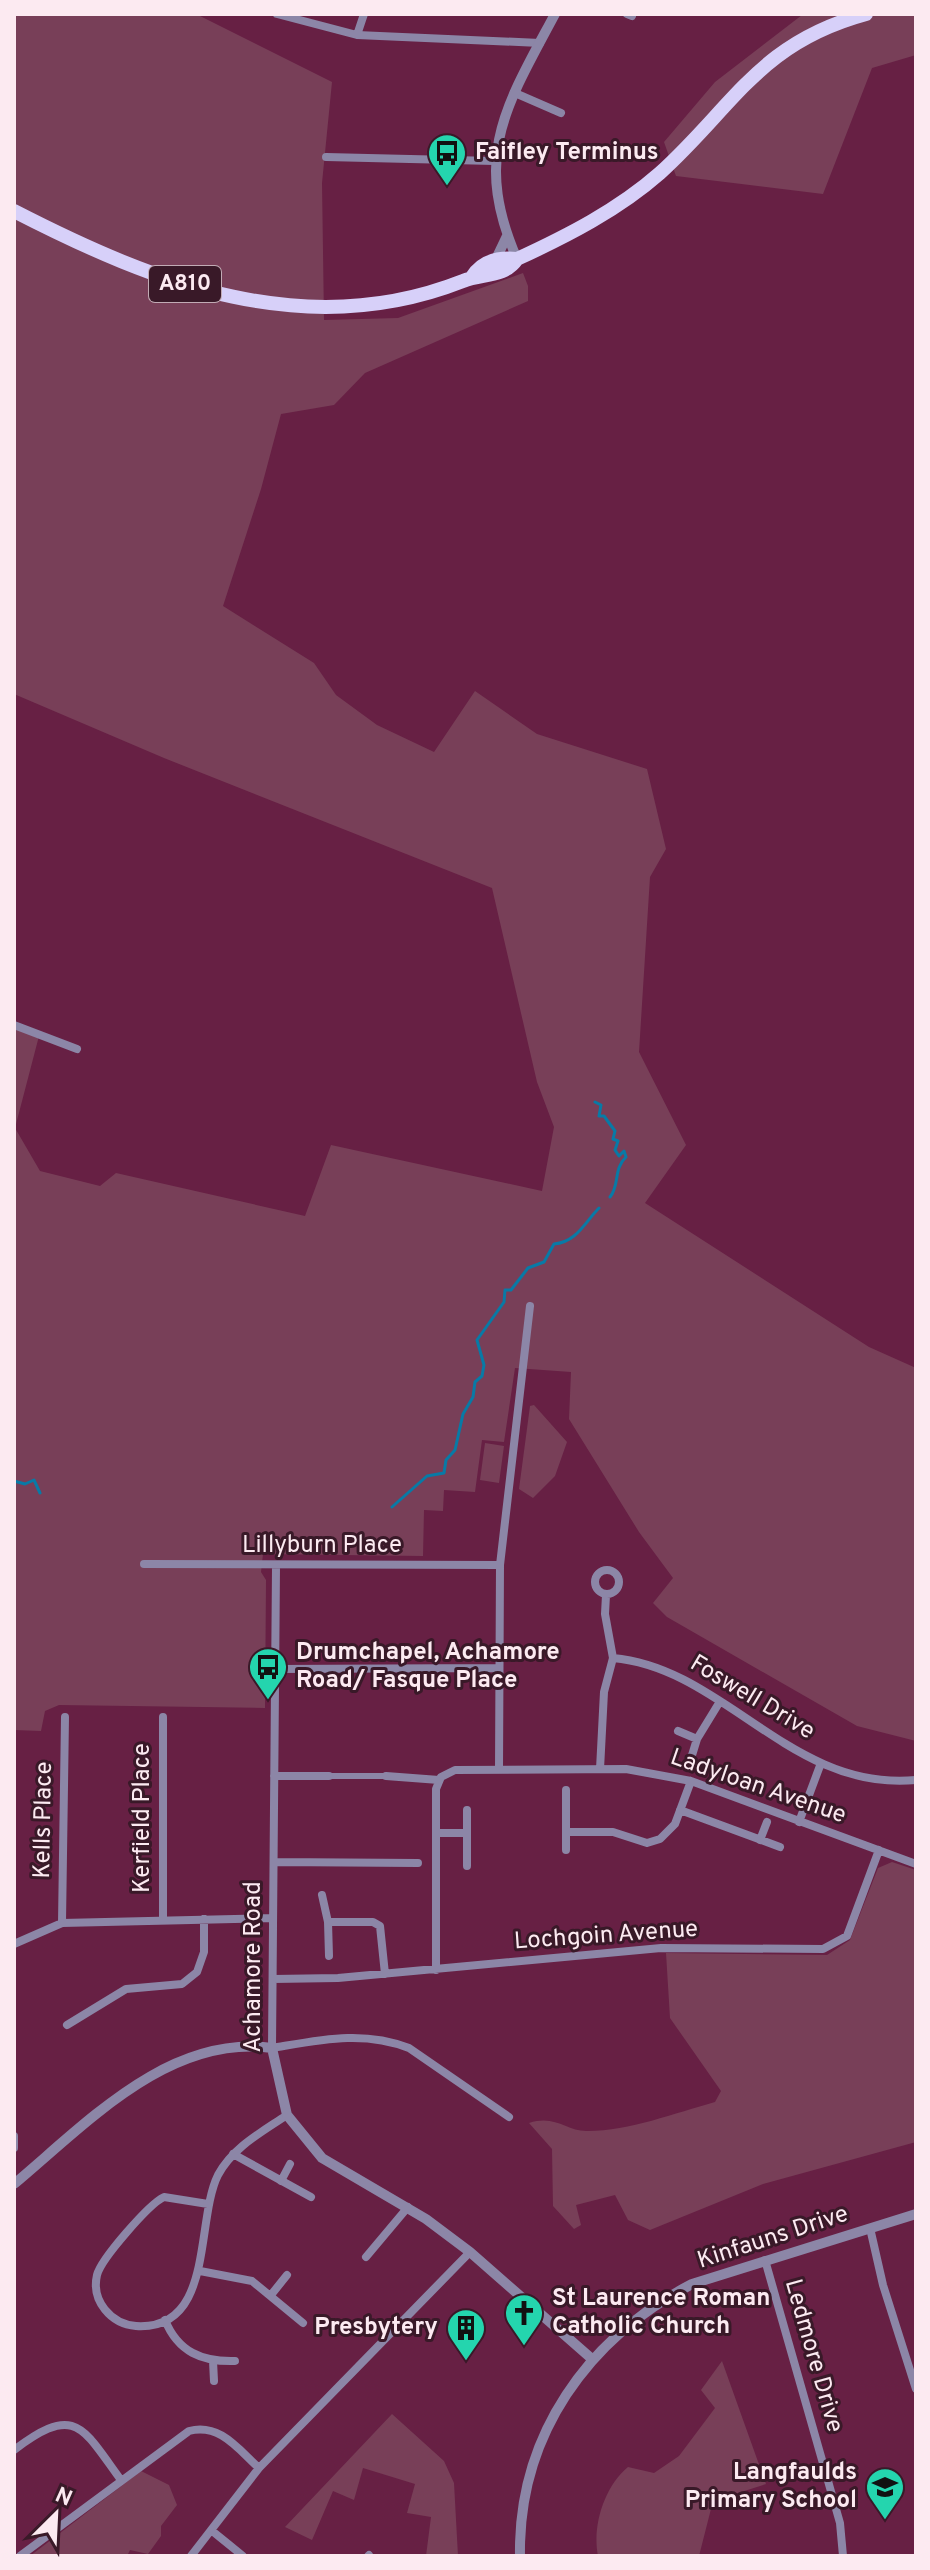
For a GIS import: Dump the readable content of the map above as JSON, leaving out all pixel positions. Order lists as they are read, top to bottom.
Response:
{
  "streets": {
    "main road": ["A810"],
    "street": [
      "Lillyburn Place",
      "Foswell Drive",
      "Ladyloan Avenue",
      "Kerfield Place",
      "Kells Place",
      "Lochgoin Avenue",
      "Achamore Road",
      "Kinfauns Drive",
      "Ledmore Drive"
    ]
  },
  "crossings": [
    ["Lillyburn Place", "Achamore Road"],
    ["Ladyloan Avenue", "Lochgoin Avenue"],
    ["Lochgoin Avenue", "Achamore Road"],
    ["Achamore Road", "Kinfauns Drive"],
    ["Kinfauns Drive", "Ledmore Drive"]
  ],
  "places": {
    "bus stop": ["Faifley Terminus", "Drumchapel, Achamore Road/ Fasque Place"],
    "church": ["St Laurence Roman Catholic Church"],
    "building": ["Presbytery"],
    "school or university": ["Langfaulds Primary School"]
  },
  "north": "top right"
}
